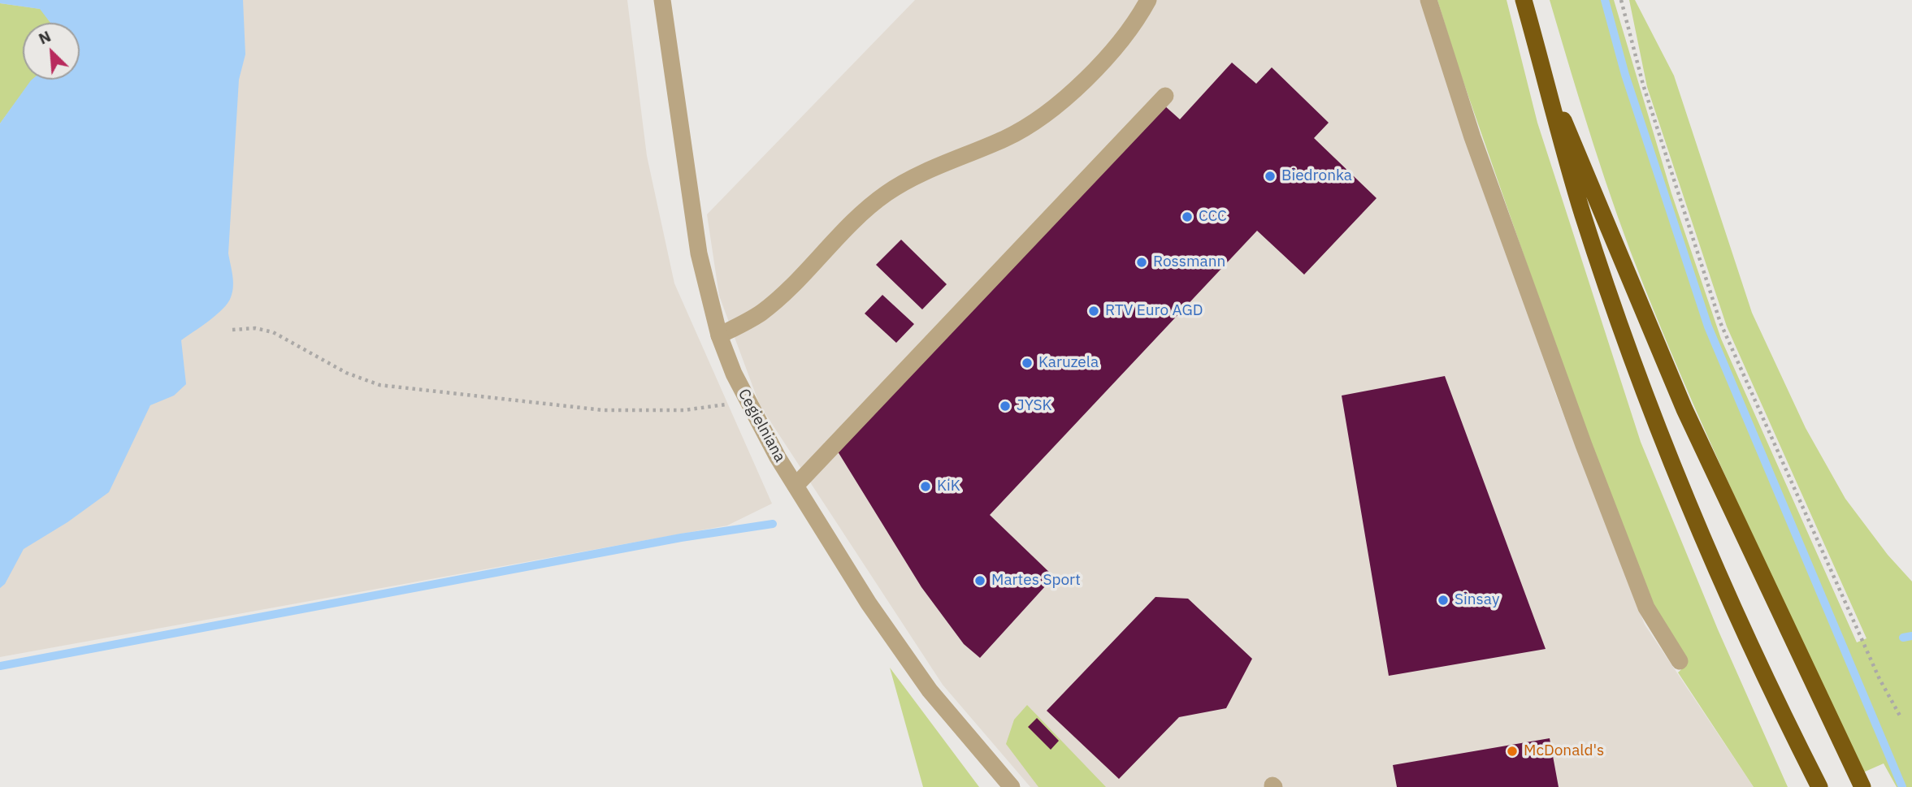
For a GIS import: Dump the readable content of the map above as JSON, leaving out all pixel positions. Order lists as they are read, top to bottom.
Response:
{
  "streets": {
    "street": ["Cegielniana"]
  },
  "places": [
    "Biedronka",
    "CCC",
    "Rossmann",
    "RTV Euro AGD",
    "Karuzela",
    "JYSK",
    "KiK",
    "Martes Sport",
    "Sinsay",
    "McDonald's"
  ],
  "north": "top left"
}
